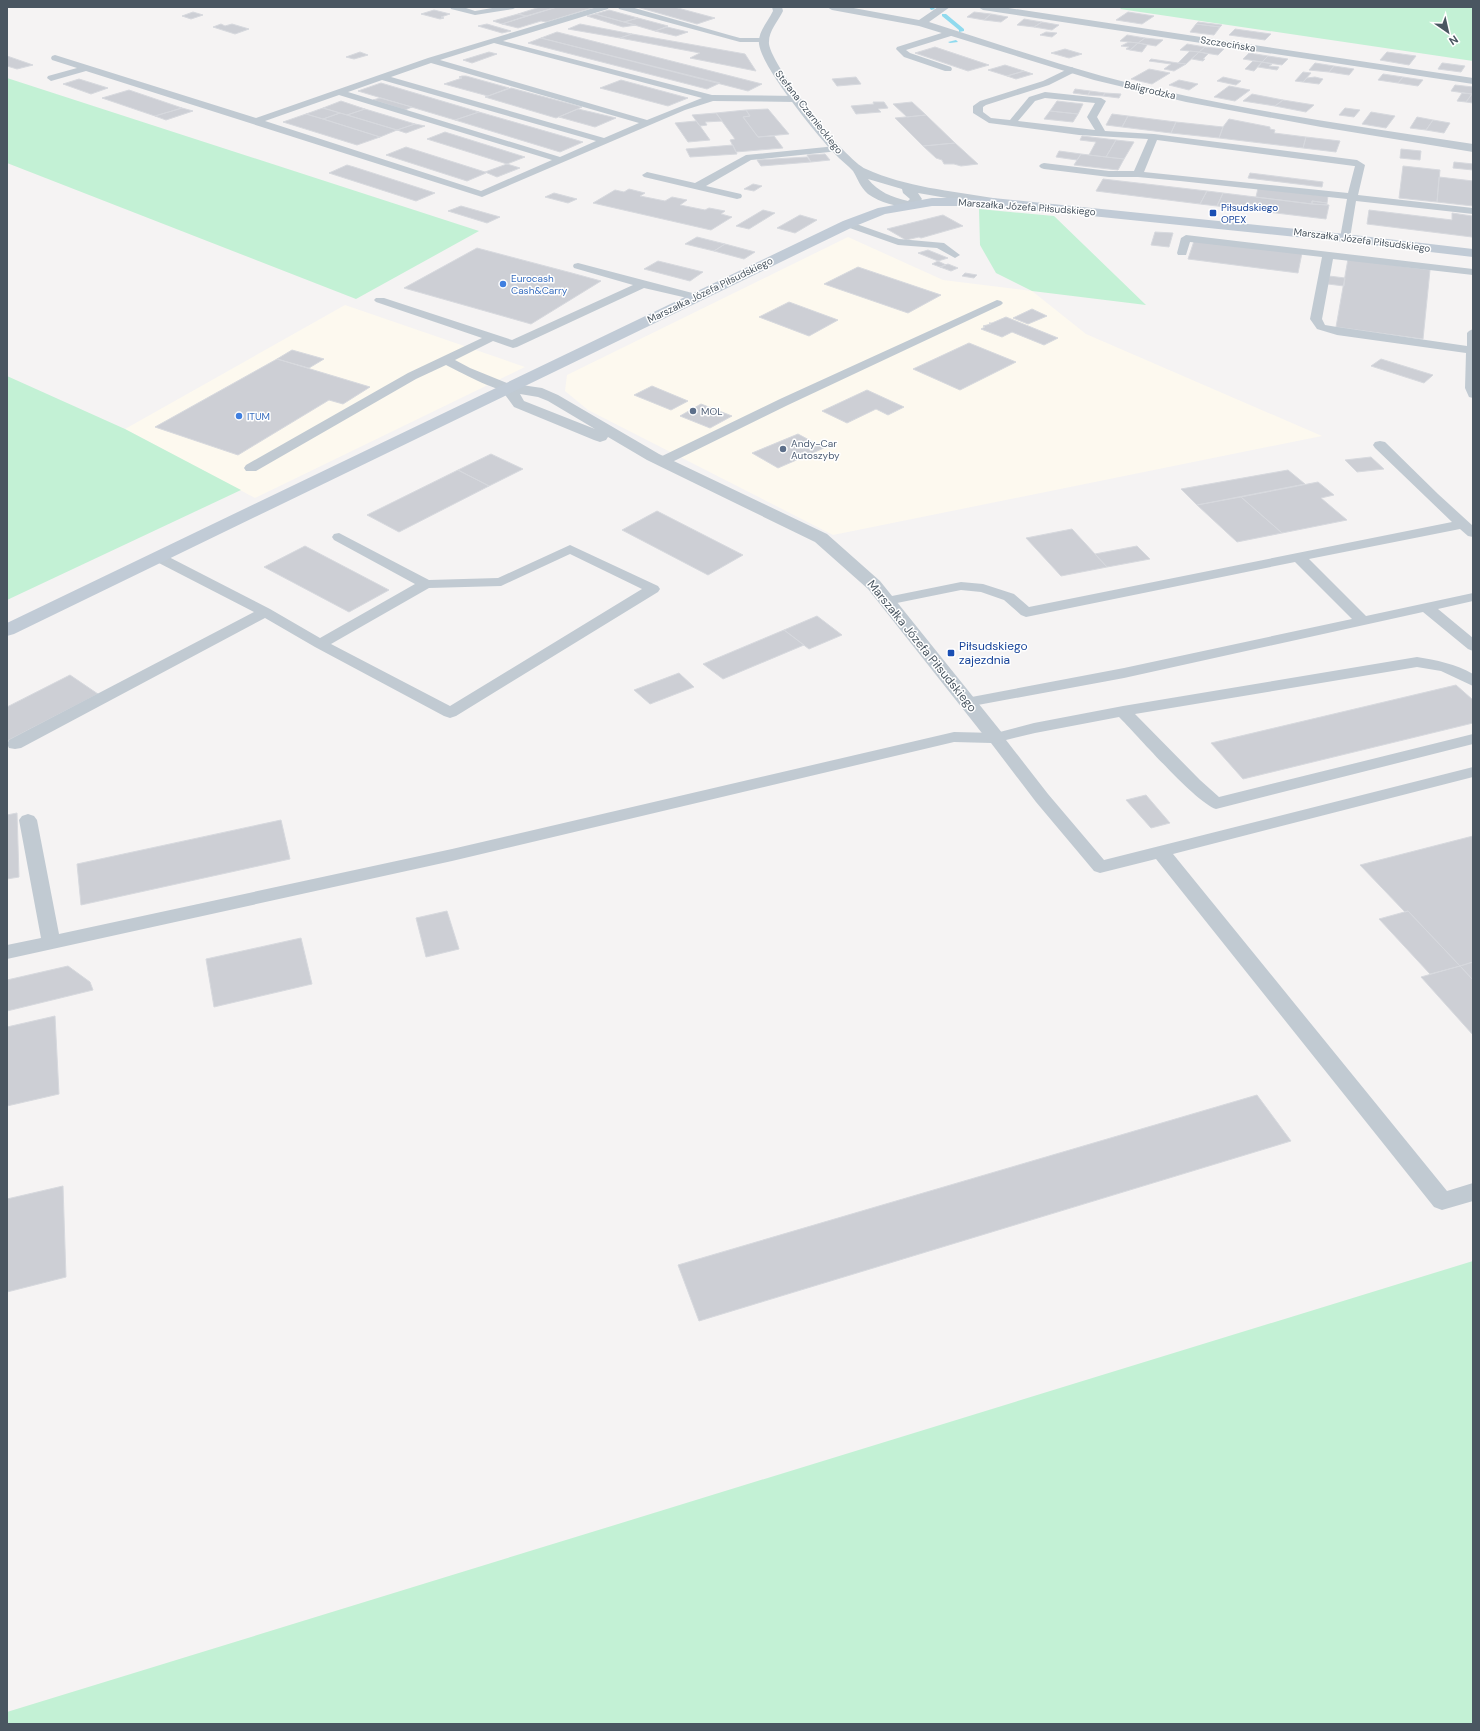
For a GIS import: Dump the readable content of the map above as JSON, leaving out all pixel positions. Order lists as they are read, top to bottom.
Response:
{
  "streets": {
    "main road": ["Marszałka Józefa Piłsudskiego"],
    "street": ["Szczecińska", "Baligrodzka", "Stefana Czarnieckiego"]
  },
  "crossings": [
    ["Stefana Czarnieckiego", "Marszałka Józefa Piłsudskiego"]
  ],
  "places": {
    "transit": ["Piłsudskiego OPEX", "Piłsudskiego zajezdnia"],
    "other": [
      "Eurocash Cash&Carry",
      "MOL",
      "ITUM",
      "Andy-Car Autoszyby"
    ]
  },
  "north": "bottom right"
}
